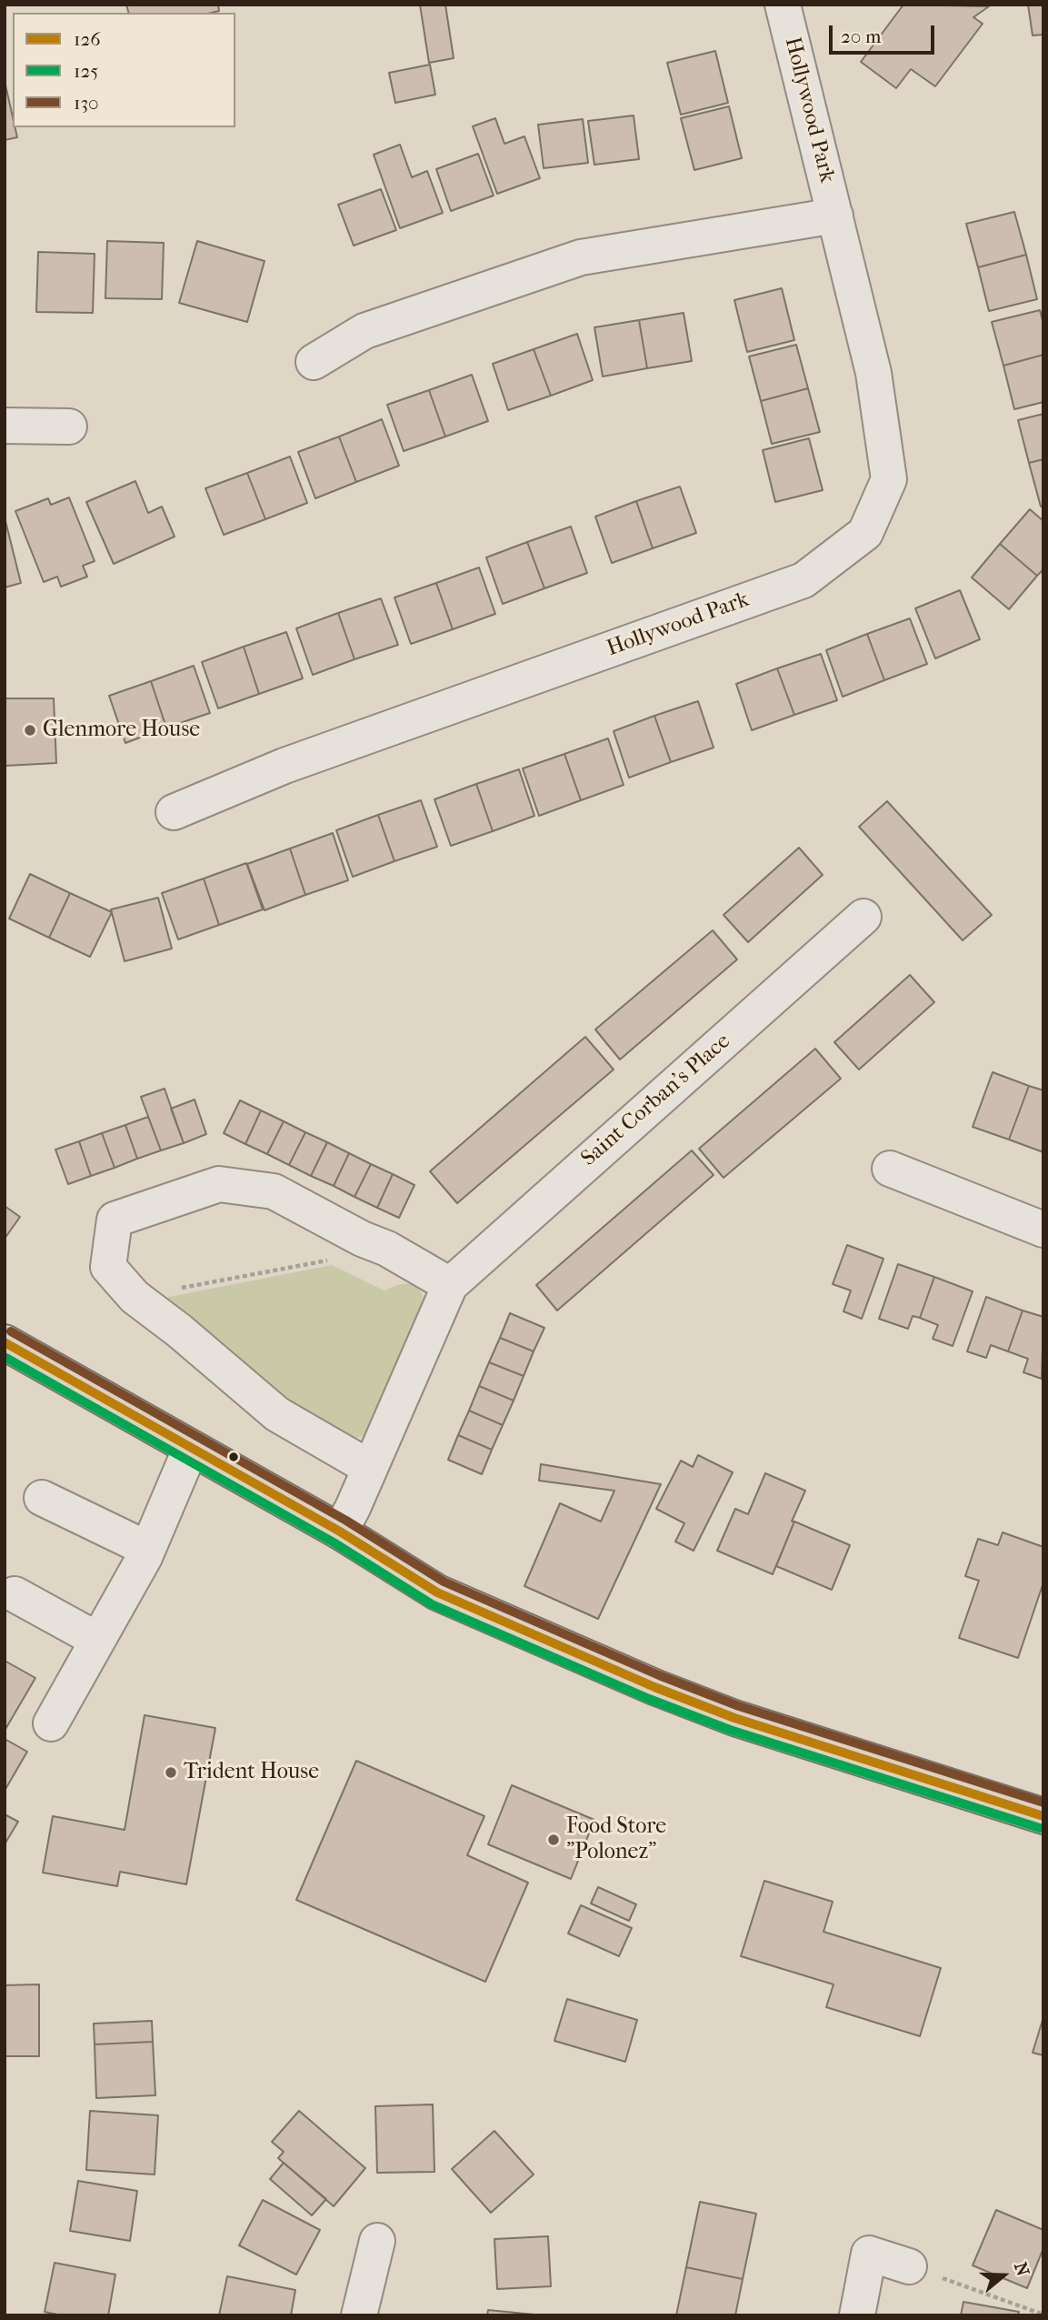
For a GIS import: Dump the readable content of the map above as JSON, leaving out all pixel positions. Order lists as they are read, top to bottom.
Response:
{
  "streets": {
    "street": ["Hollywood Park", "Saint Corban's Place"]
  },
  "places": ["Glenmore House", "Trident House", "Food Store \"Polonez\""],
  "lines": ["transit line 130", "transit line 126", "transit line 125"],
  "legend": ["126", "125", "130"],
  "scale_bar": "20 m",
  "north": "right"
}
